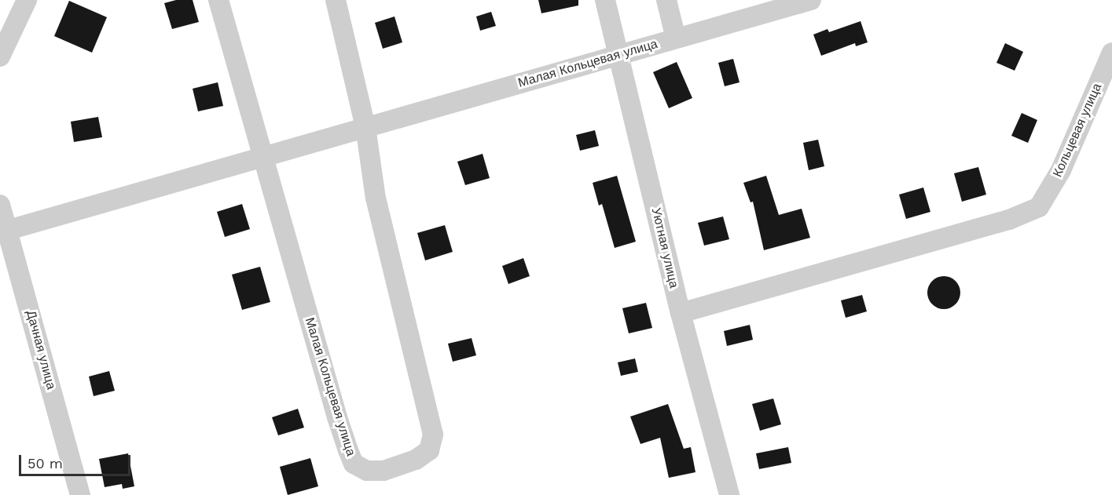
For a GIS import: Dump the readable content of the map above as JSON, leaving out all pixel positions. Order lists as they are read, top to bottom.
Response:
{
  "streets": {
    "street": [
      "Малая Кольцевая улица",
      "Кольцевая улица",
      "Уютная улица",
      "Дачная улица"
    ]
  },
  "crossings": [
    ["Малая Кольцевая улица", "Уютная улица"],
    ["Малая Кольцевая улица", "Дачная улица"],
    ["Кольцевая улица", "Уютная улица"]
  ],
  "scale_bar": "50 m"
}
